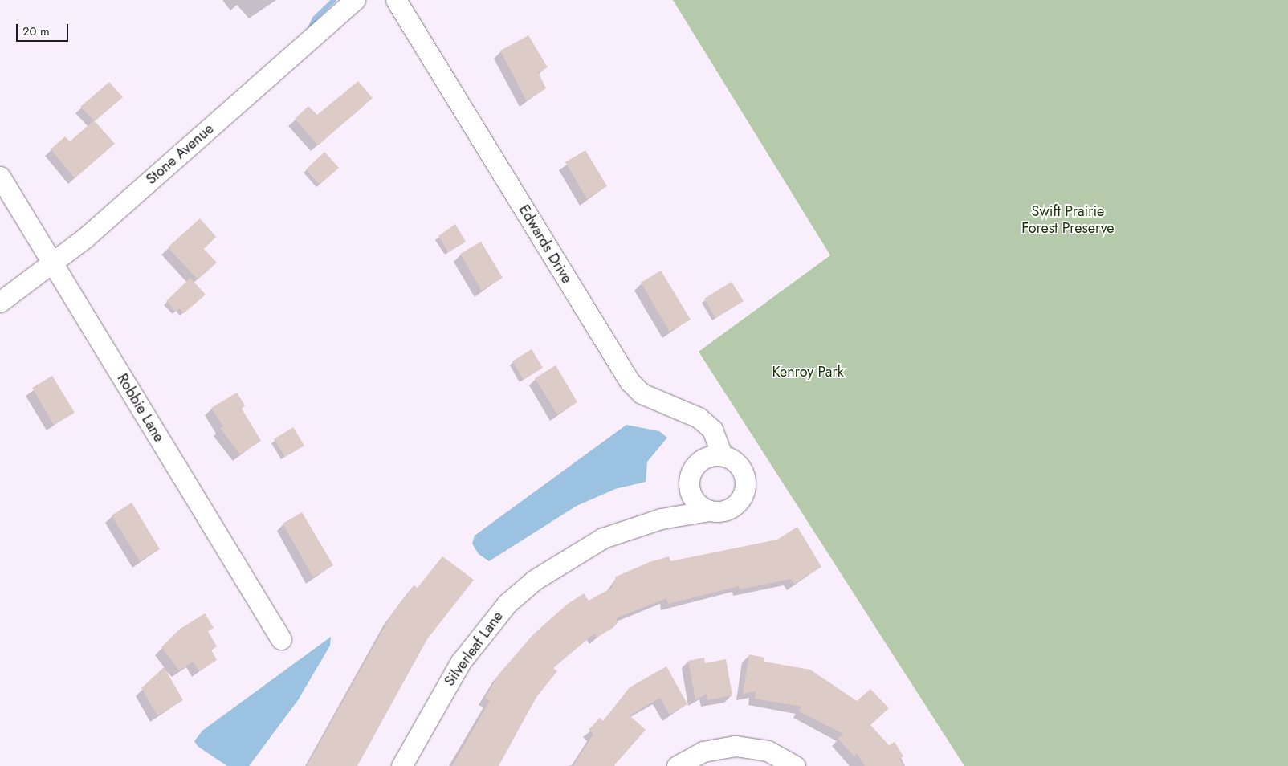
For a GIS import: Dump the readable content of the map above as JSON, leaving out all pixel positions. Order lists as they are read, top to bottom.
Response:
{
  "streets": {
    "street": [
      "Stone Avenue",
      "Edwards Drive",
      "Robbie Lane",
      "Silverleaf Lane"
    ]
  },
  "crossings": [
    ["Stone Avenue", "Robbie Lane"],
    ["Edwards Drive", "Silverleaf Lane"]
  ],
  "parks": ["Swift Prairie Forest Preserve", "Kenroy Park"],
  "scale_bar": "20 m"
}
